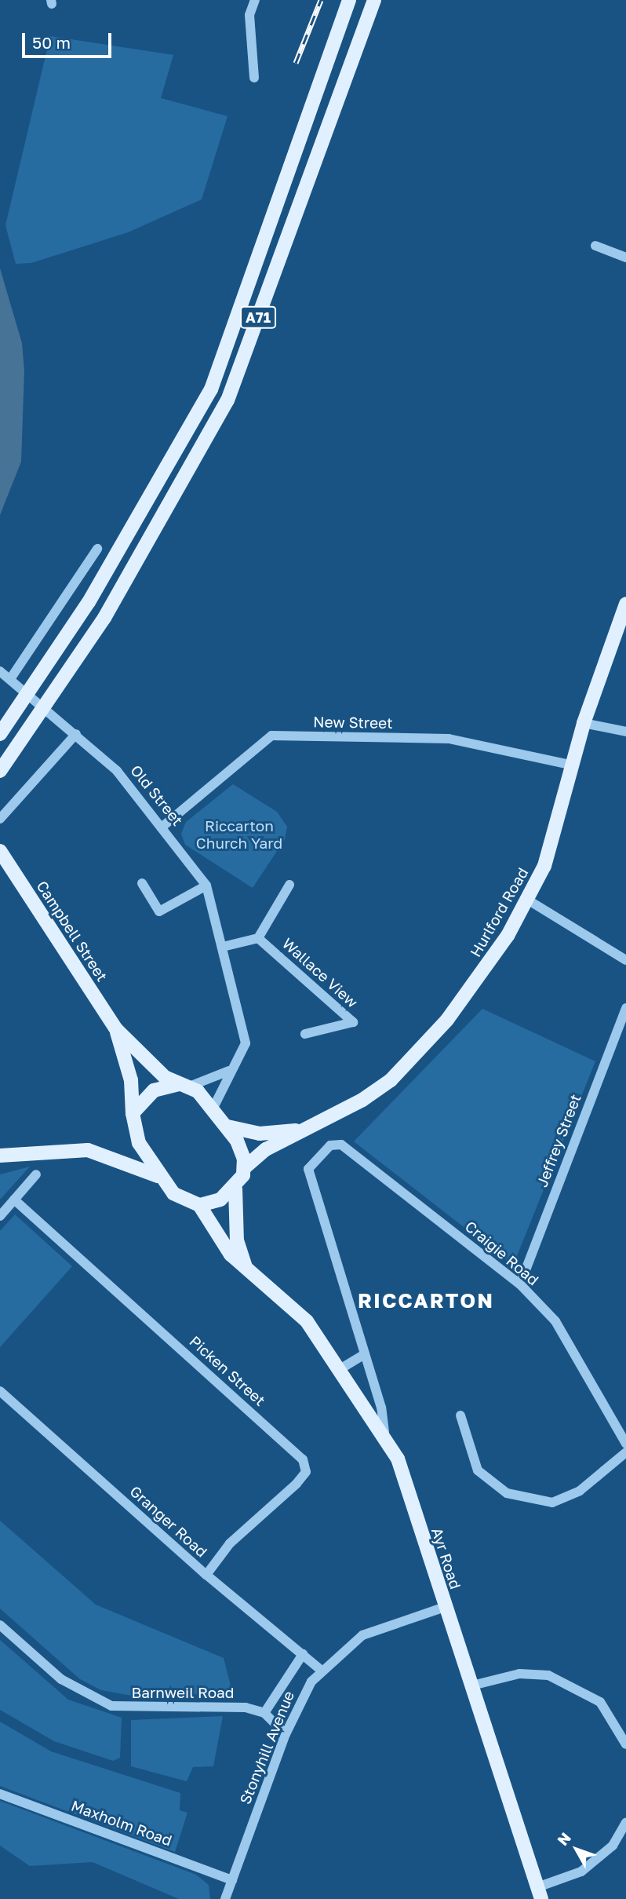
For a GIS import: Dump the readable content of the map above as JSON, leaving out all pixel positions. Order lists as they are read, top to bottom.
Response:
{
  "streets": {
    "main road": [
      "A71",
      "Hurlford Road",
      "Campbell Street",
      "Ayr Road"
    ],
    "street": [
      "New Street",
      "Old Street",
      "Wallace View",
      "Jeffrey Street",
      "Craigie Road",
      "Picken Street",
      "Granger Road",
      "Barnweil Road",
      "Stonyhill Avenue",
      "Maxholm Road"
    ]
  },
  "crossings": [
    ["New Street", "Old Street"],
    ["New Street", "Hurlford Road"],
    ["Old Street", "Hurlford Road"],
    ["Old Street", "Campbell Street"],
    ["Old Street", "Wallace View"],
    ["Old Street", "Ayr Road"],
    ["Hurlford Road", "Campbell Street"],
    ["Hurlford Road", "Ayr Road"],
    ["Campbell Street", "Ayr Road"],
    ["Jeffrey Street", "Craigie Road"],
    ["Picken Street", "Granger Road"],
    ["Granger Road", "Stonyhill Avenue"],
    ["Ayr Road", "Stonyhill Avenue"],
    ["Barnweil Road", "Stonyhill Avenue"],
    ["Stonyhill Avenue", "Maxholm Road"]
  ],
  "districts": ["RICCARTON"],
  "parks": ["Riccarton Church Yard"],
  "scale_bar": "50 m",
  "north": "top left"
}
